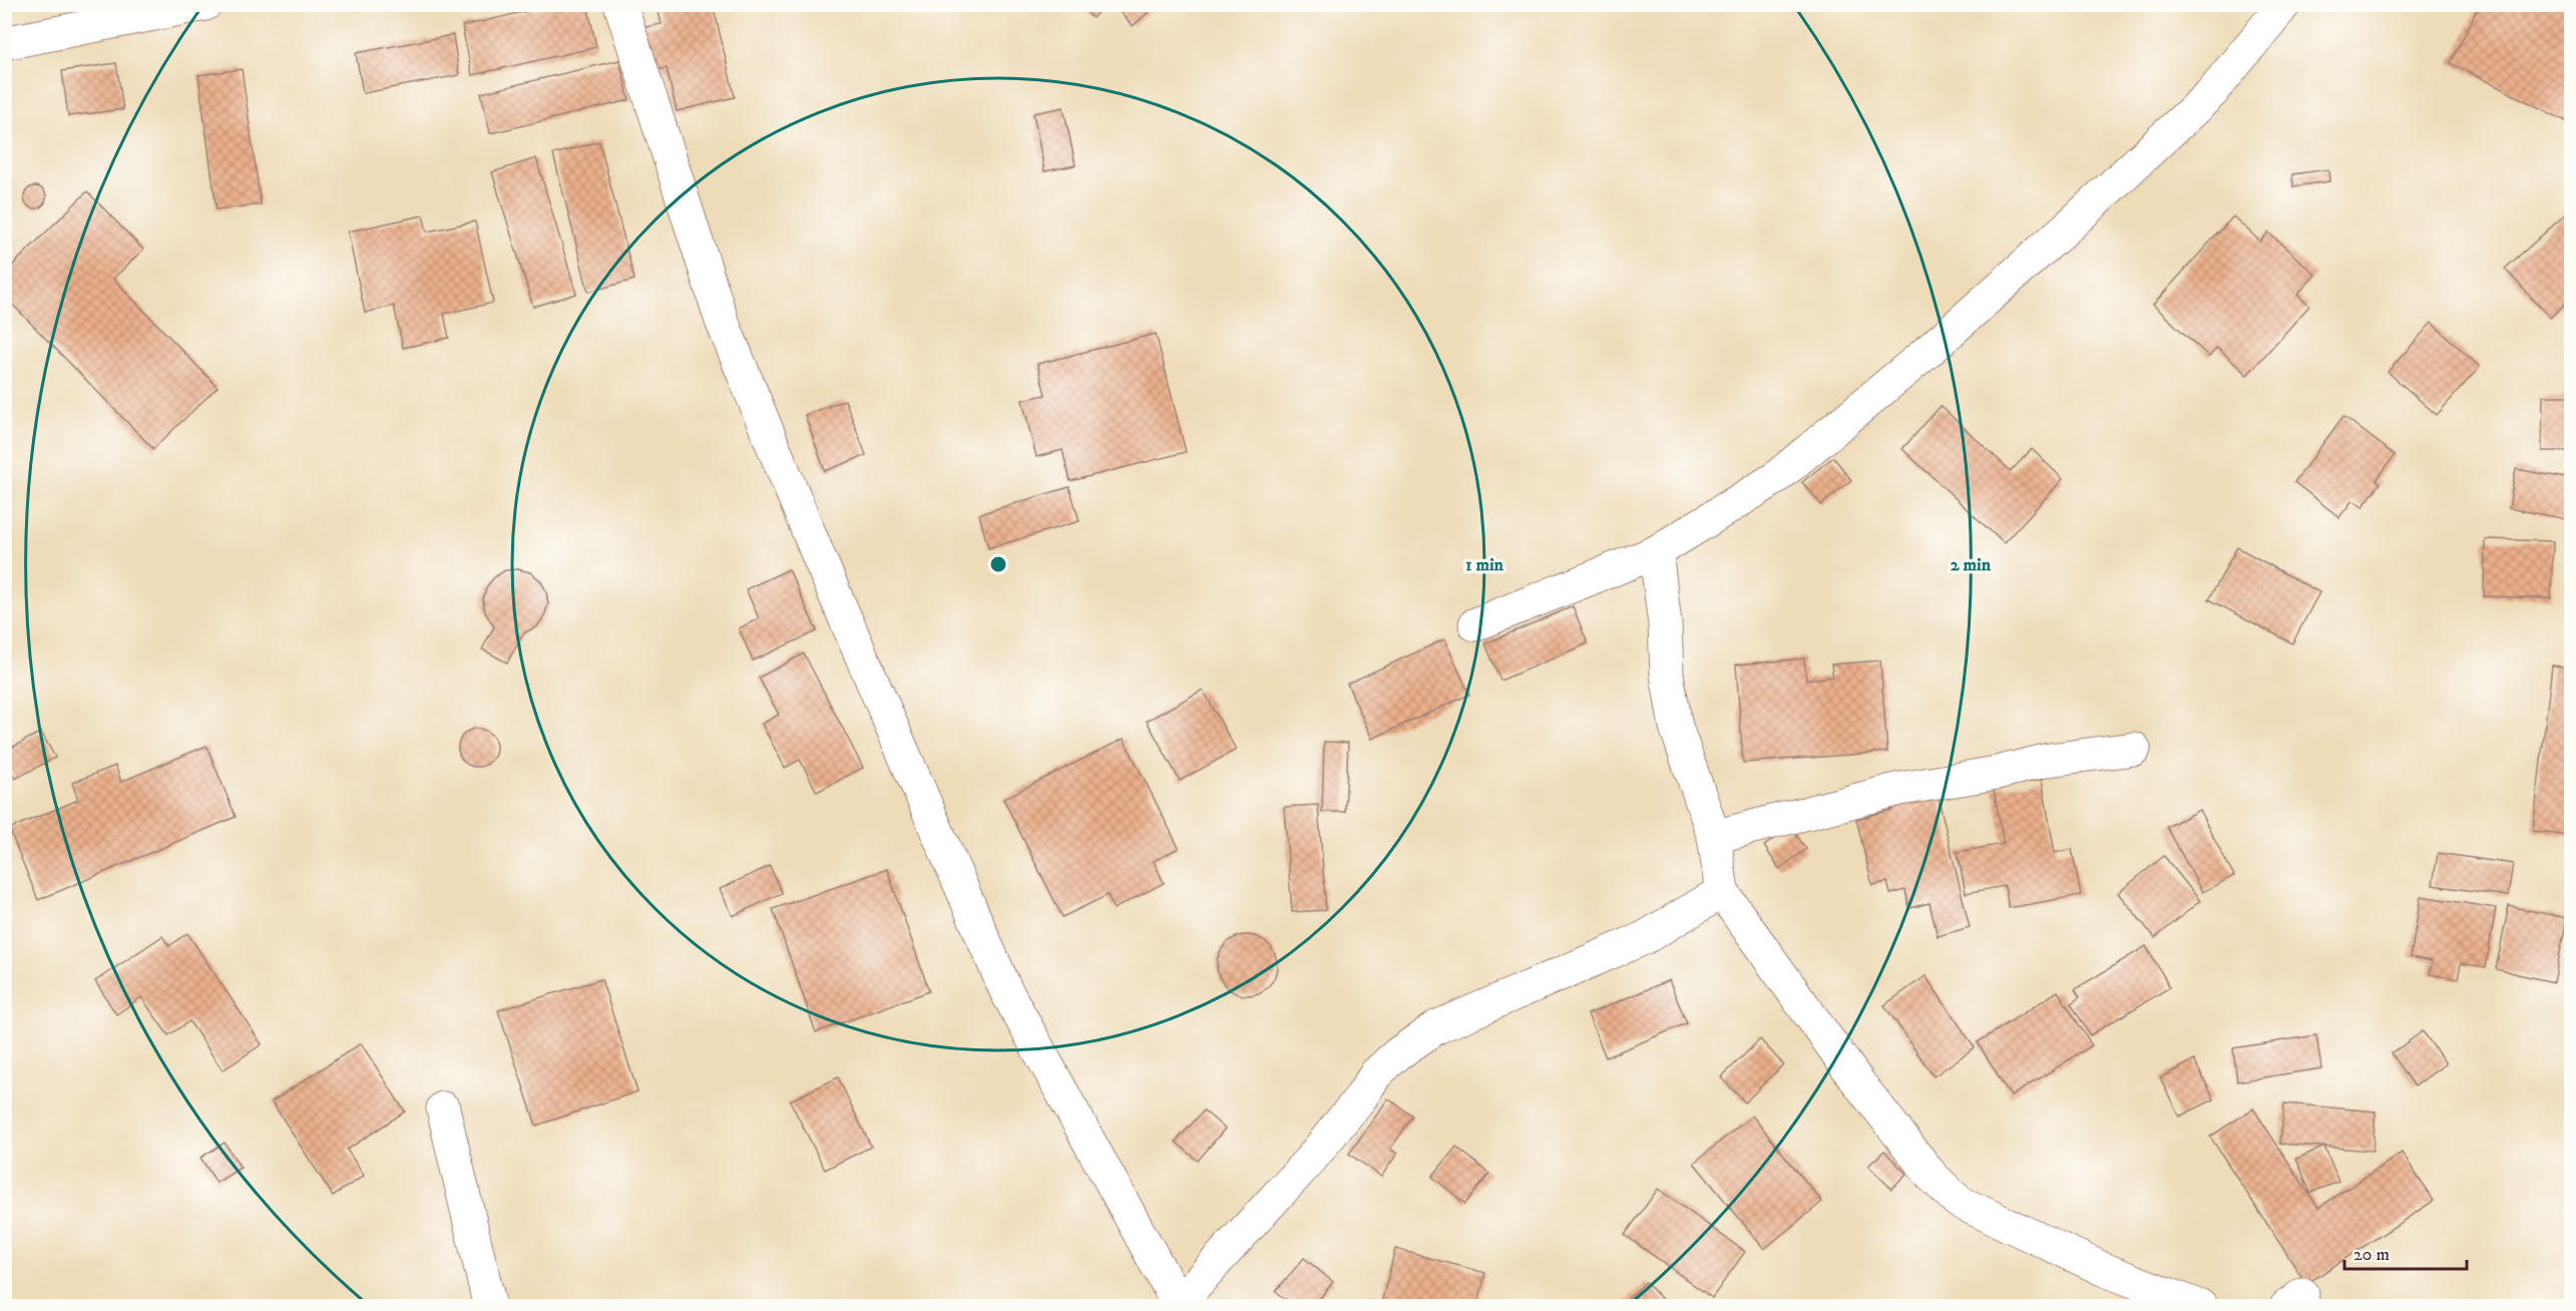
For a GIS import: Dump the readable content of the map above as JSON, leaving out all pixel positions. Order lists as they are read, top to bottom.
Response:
{
  "scale_bar": "20 m",
  "rings": ["1 min", "2 min"]
}
